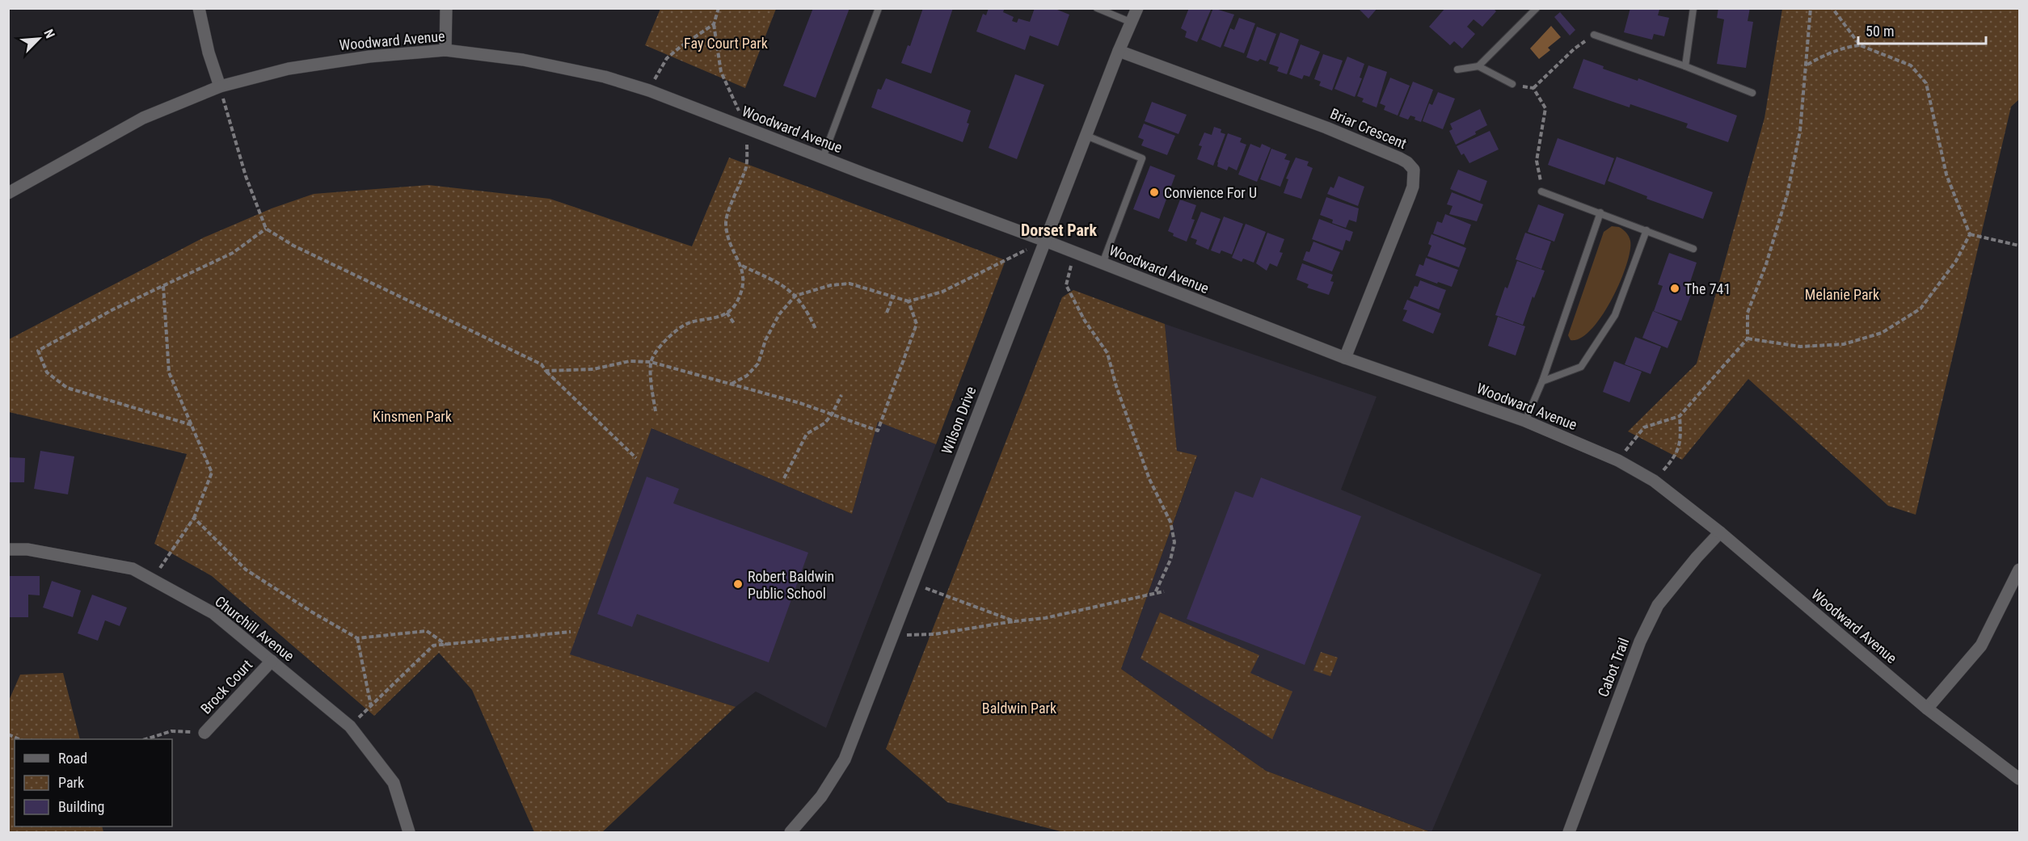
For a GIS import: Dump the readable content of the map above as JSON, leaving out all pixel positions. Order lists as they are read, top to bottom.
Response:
{
  "streets": {
    "street": [
      "Woodward Avenue",
      "Briar Crescent",
      "Wilson Drive",
      "Churchill Avenue",
      "Cabot Trail",
      "Brock Court"
    ]
  },
  "crossings": [
    ["Woodward Avenue", "Briar Crescent"],
    ["Woodward Avenue", "Wilson Drive"],
    ["Woodward Avenue", "Cabot Trail"],
    ["Briar Crescent", "Wilson Drive"],
    ["Churchill Avenue", "Brock Court"]
  ],
  "districts": ["Dorset Park"],
  "parks": [
    "Fay Court Park",
    "Melanie Park",
    "Kinsmen Park",
    "Baldwin Park"
  ],
  "places": ["Convience For U", "The 741", "Robert Baldwin Public School"],
  "legend": ["Road", "Park", "Building"],
  "scale_bar": "50 m",
  "north": "top right"
}
